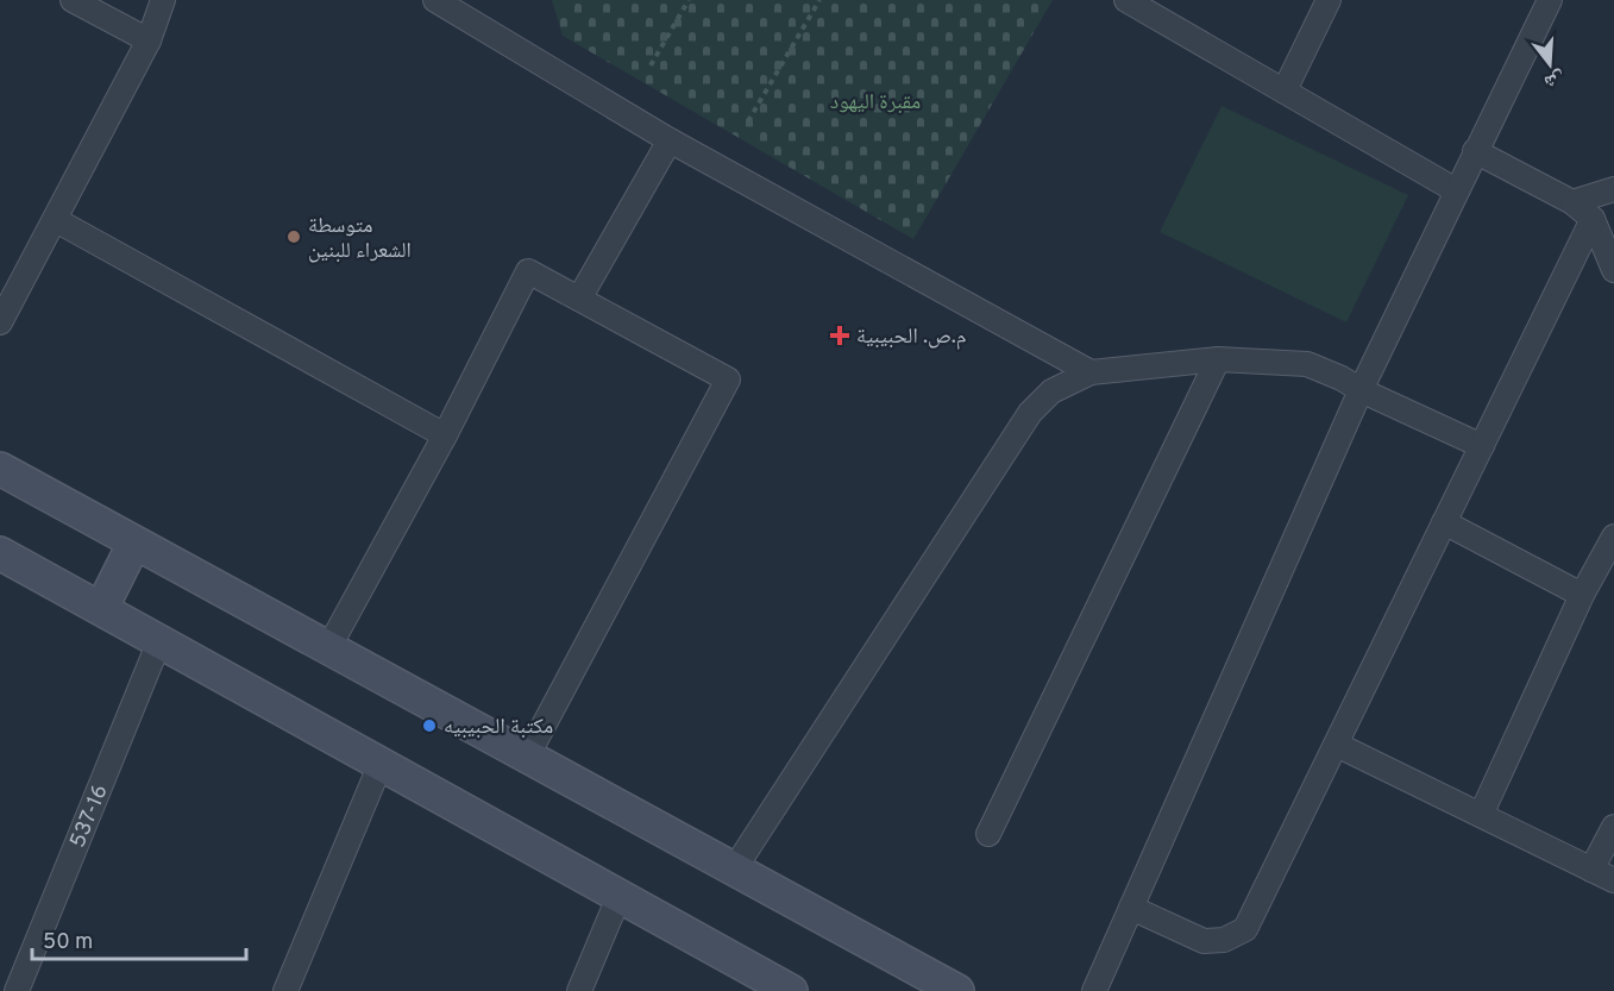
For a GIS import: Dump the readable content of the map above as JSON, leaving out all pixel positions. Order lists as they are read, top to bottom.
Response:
{
  "streets": {
    "street": ["537-16"]
  },
  "parks": ["مقبرة اليهود"],
  "places": {
    "other": ["متوسطة الشعراء للبنين", "مكتبة الحبيبيه"],
    "health": ["م.ص. الحبيبية"]
  },
  "scale_bar": "50 m",
  "north": "bottom"
}
